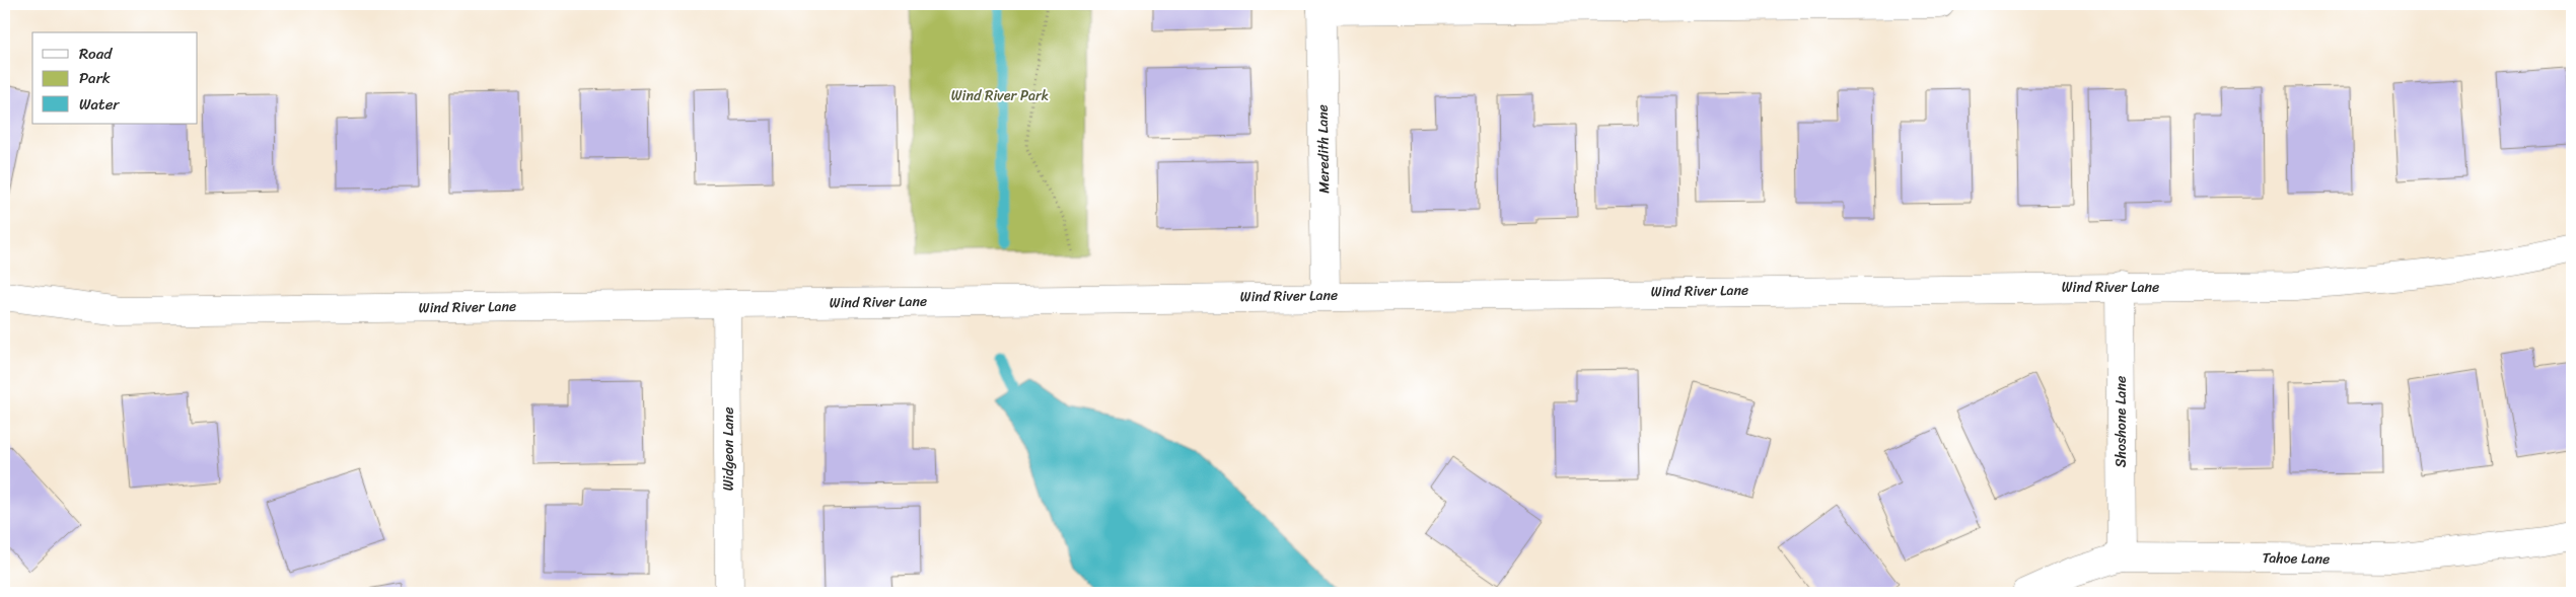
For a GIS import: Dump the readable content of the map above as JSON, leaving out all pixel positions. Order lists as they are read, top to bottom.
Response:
{
  "streets": {
    "street": [
      "Meredith Lane",
      "Wind River Lane",
      "Shoshone Lane",
      "Widgeon Lane",
      "Tahoe Lane"
    ]
  },
  "crossings": [
    ["Meredith Lane", "Wind River Lane"],
    ["Wind River Lane", "Shoshone Lane"],
    ["Wind River Lane", "Widgeon Lane"],
    ["Shoshone Lane", "Tahoe Lane"]
  ],
  "parks": ["Wind River Park"],
  "legend": ["Road", "Park", "Water"]
}
